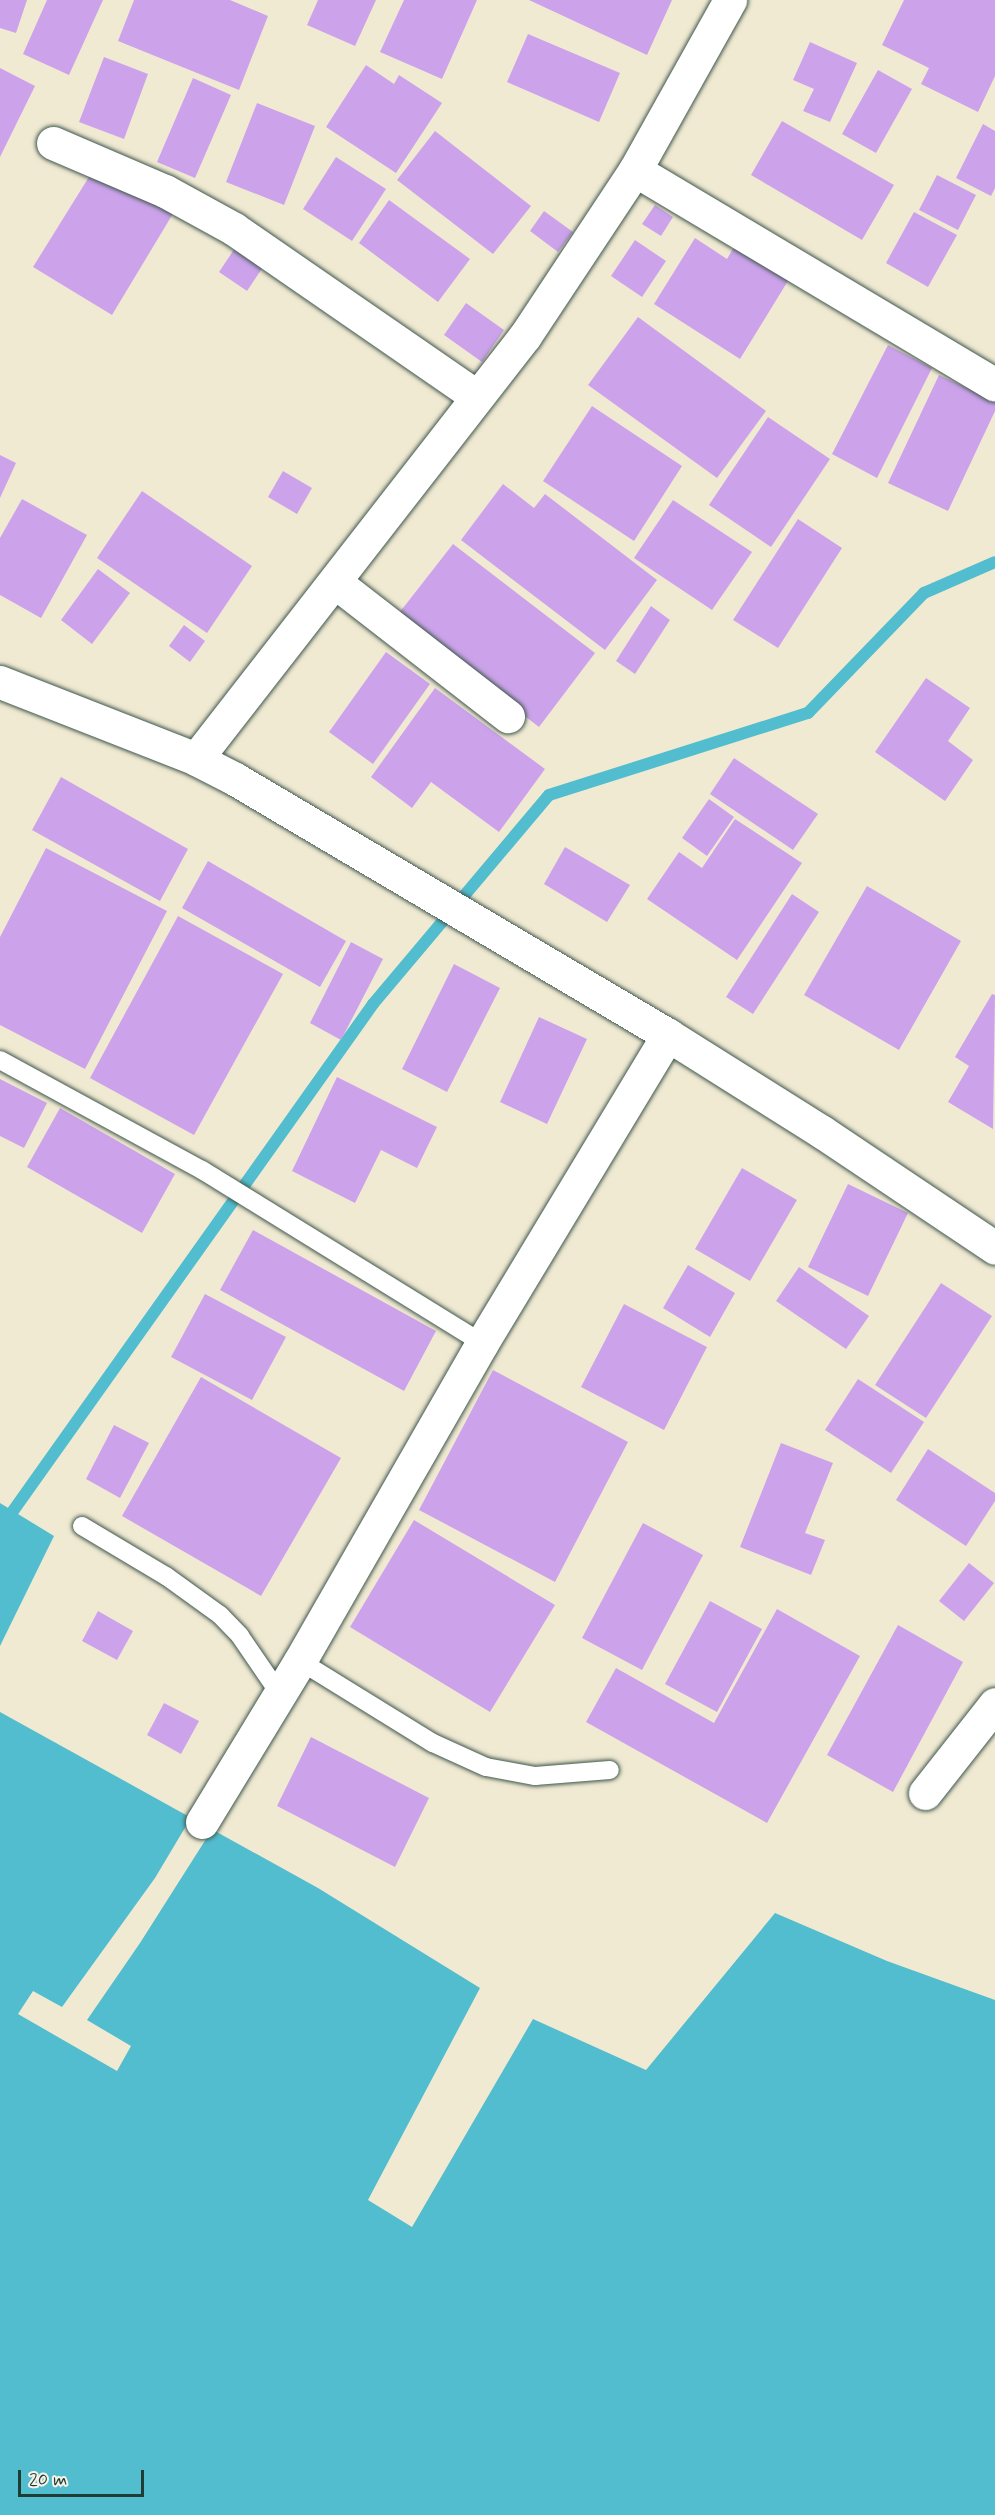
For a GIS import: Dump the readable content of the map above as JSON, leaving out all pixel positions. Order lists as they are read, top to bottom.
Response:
{
  "scale_bar": "20 m"
}
